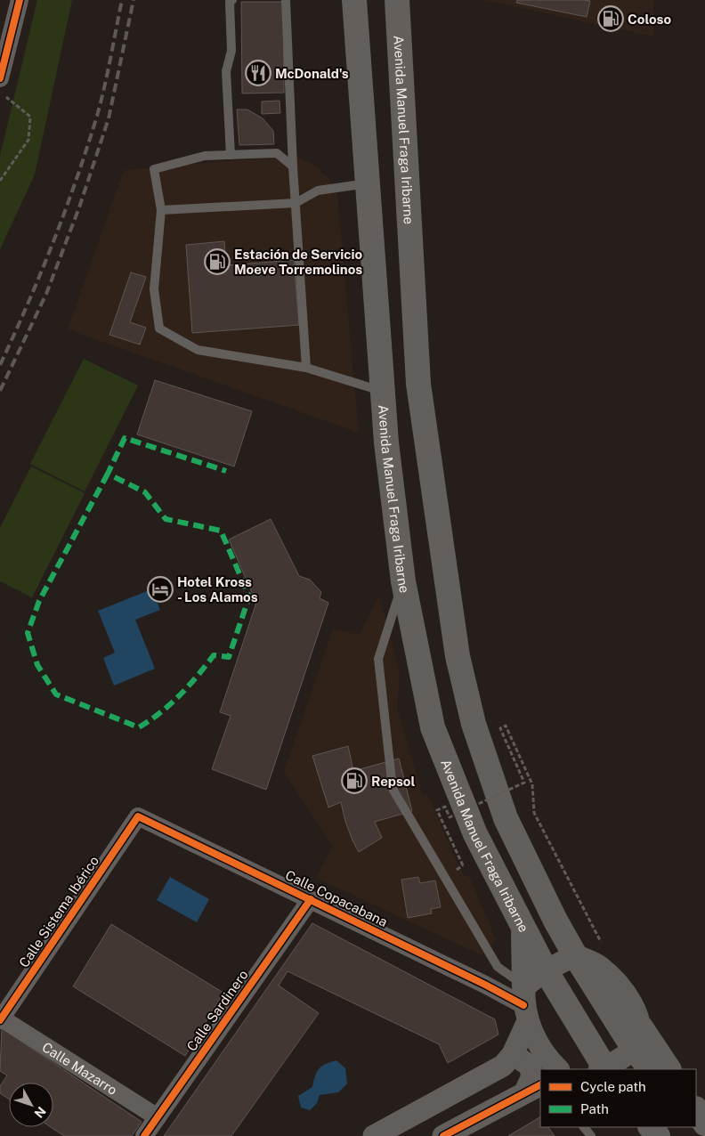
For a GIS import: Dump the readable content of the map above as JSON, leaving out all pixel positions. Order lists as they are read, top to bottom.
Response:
{
  "streets": {
    "main road": ["Avenida Manuel Fraga Iribarne"],
    "street": [
      "Calle Copacabana",
      "Calle Sistema Ibérico",
      "Calle Sardinero",
      "Calle Mazarro"
    ]
  },
  "crossings": [
    ["Calle Copacabana", "Calle Sistema Ibérico"],
    ["Calle Copacabana", "Calle Sardinero"],
    ["Calle Sistema Ibérico", "Calle Mazarro"],
    ["Calle Sardinero", "Calle Mazarro"]
  ],
  "places": {
    "fuel station": ["Coloso", "Estación de Servicio Moeve Torremolinos", "Repsol"],
    "restaurant": ["McDonald's"],
    "hotel": ["Hotel Kross - Los Alamos"]
  },
  "legend": ["Cycle path", "Path"],
  "north": "bottom right"
}
